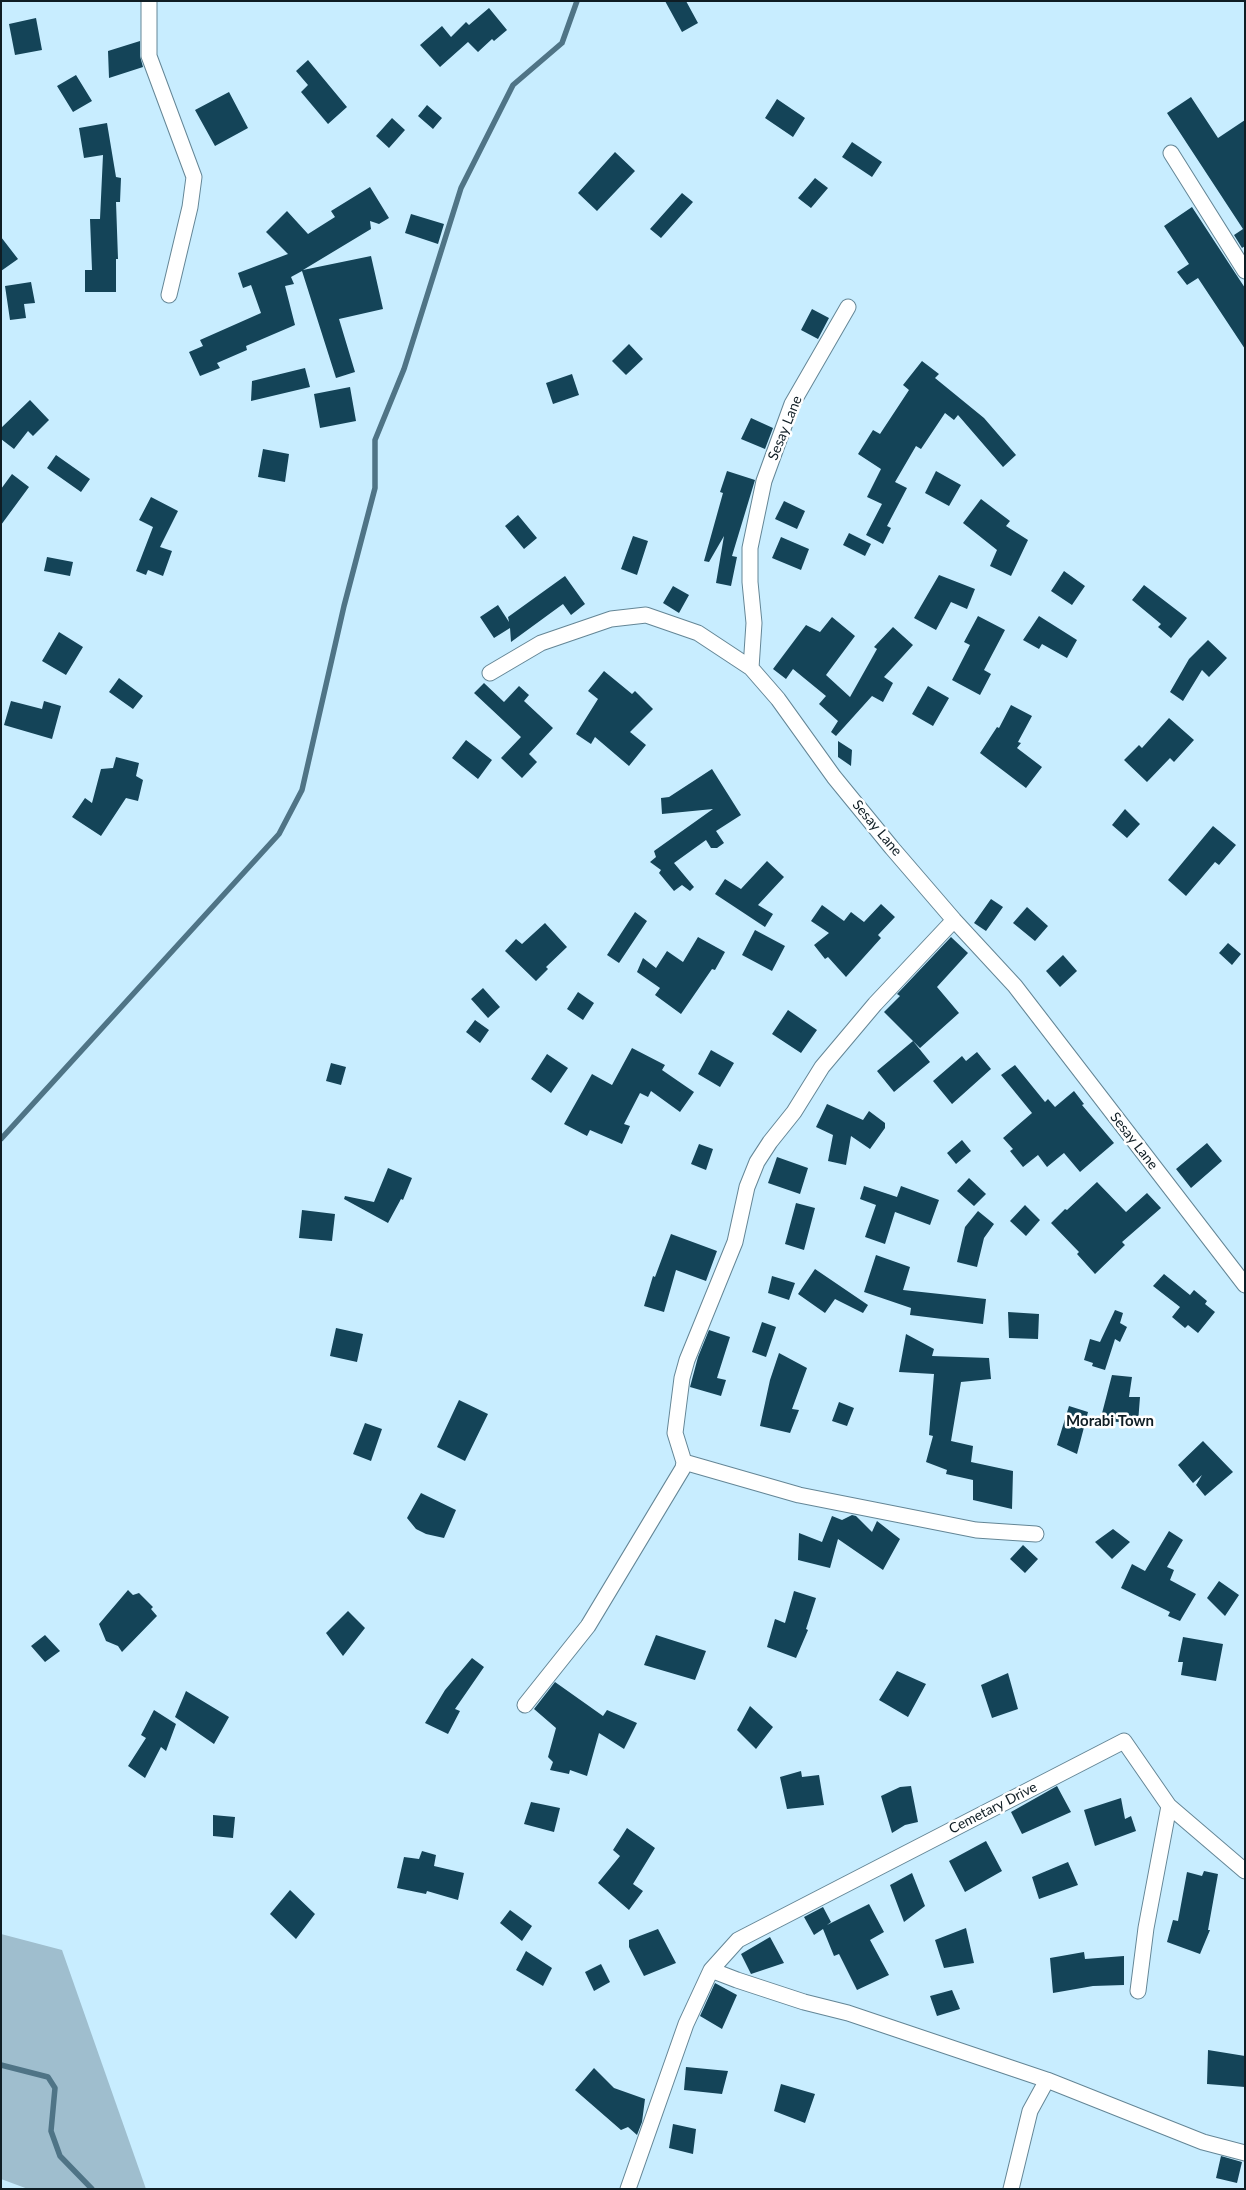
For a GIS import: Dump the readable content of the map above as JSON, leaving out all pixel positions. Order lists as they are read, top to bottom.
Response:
{
  "streets": {
    "street": ["Sesay Lane", "Cemetary Drive"]
  },
  "districts": ["Morabi Town"]
}
